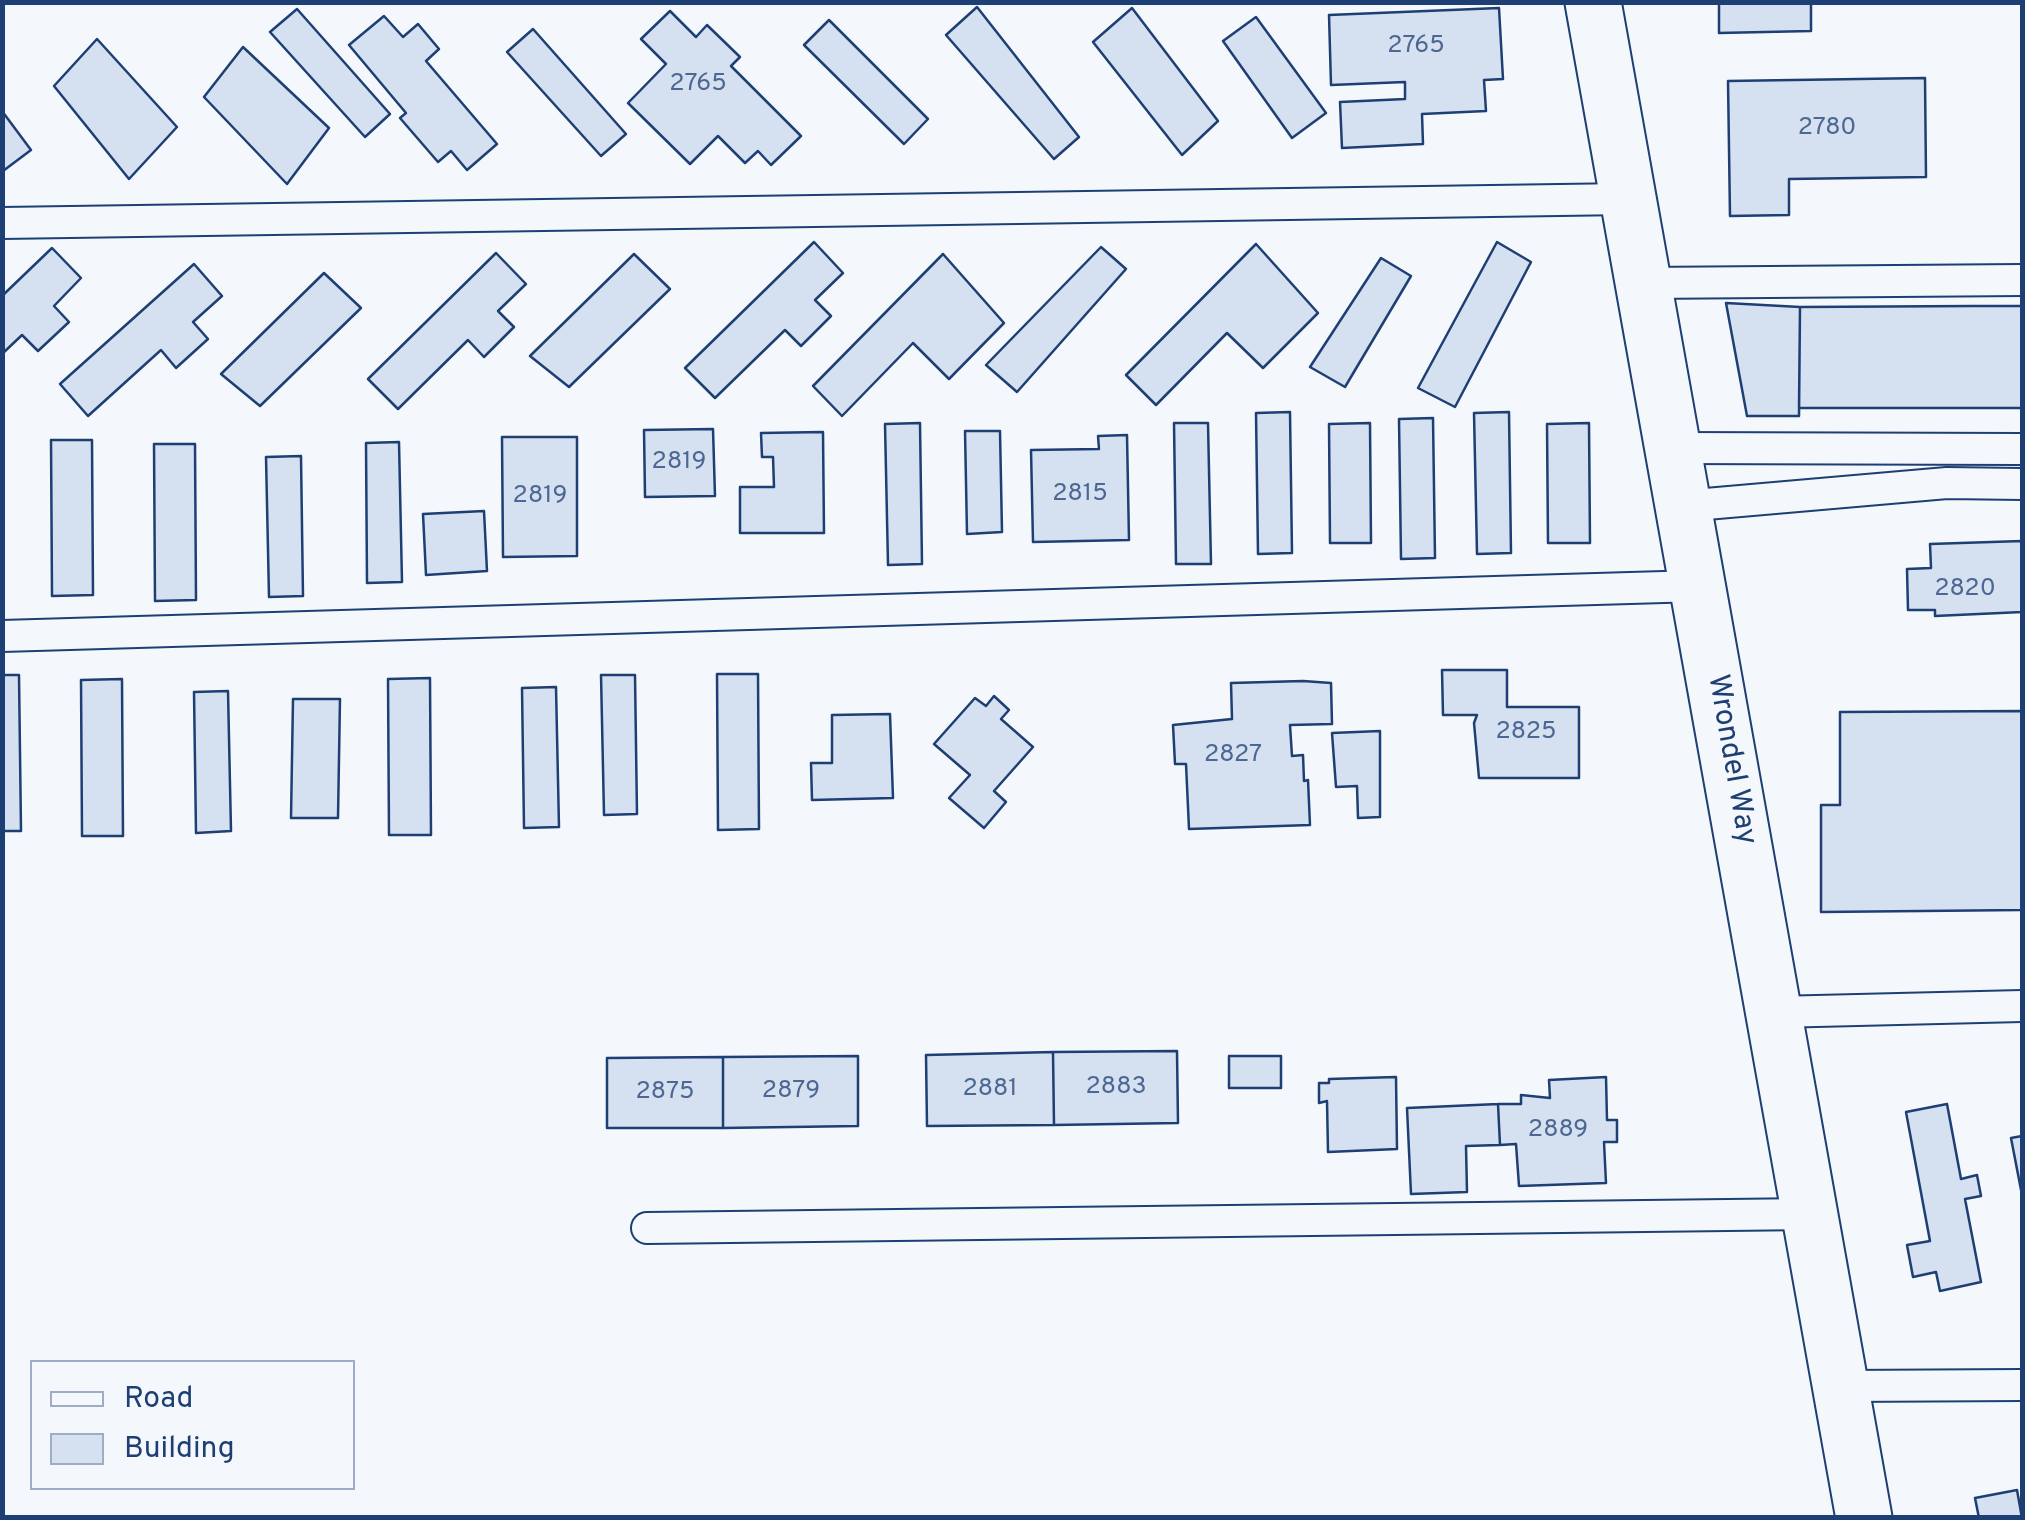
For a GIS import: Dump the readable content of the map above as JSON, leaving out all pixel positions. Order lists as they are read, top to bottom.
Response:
{
  "streets": {
    "street": ["Wrondel Way"]
  },
  "house_numbers": [
    "2765",
    "2765",
    "2780",
    "2819",
    "2815",
    "2819",
    "2820",
    "2825",
    "2827",
    "2883",
    "2881",
    "2879",
    "2875",
    "2889"
  ],
  "legend": ["Road", "Building"]
}
